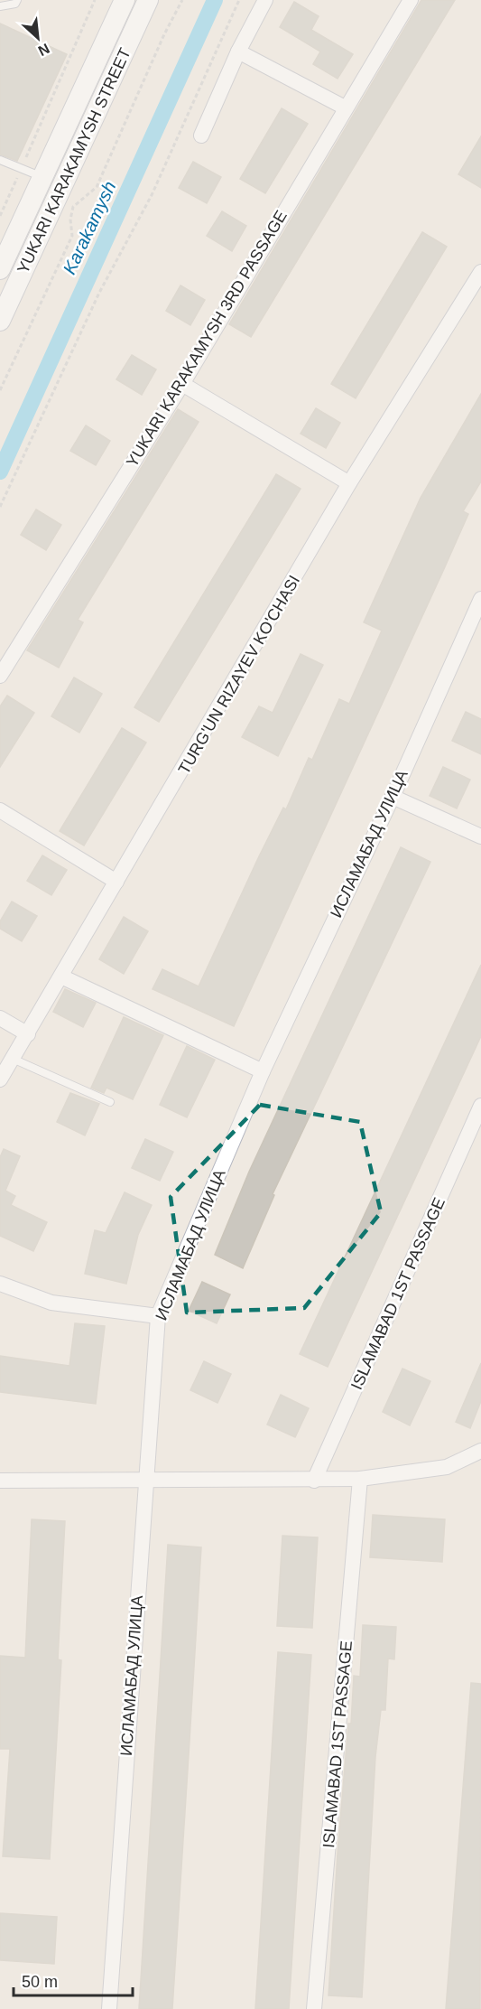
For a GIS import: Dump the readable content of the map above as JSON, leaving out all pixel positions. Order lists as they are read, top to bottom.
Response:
{
  "streets": {
    "main road": ["YUKARI KARAKAMYSH STREET"],
    "street": [
      "YUKARI KARAKAMYSH 3RD PASSAGE",
      "TURG'UN RIZAYEV KO'CHASI",
      "ИСЛАМАБАД УЛИЦА",
      "ISLAMABAD 1ST PASSAGE"
    ]
  },
  "water": ["Karakamysh"],
  "scale_bar": "50 m",
  "north": "bottom right"
}
